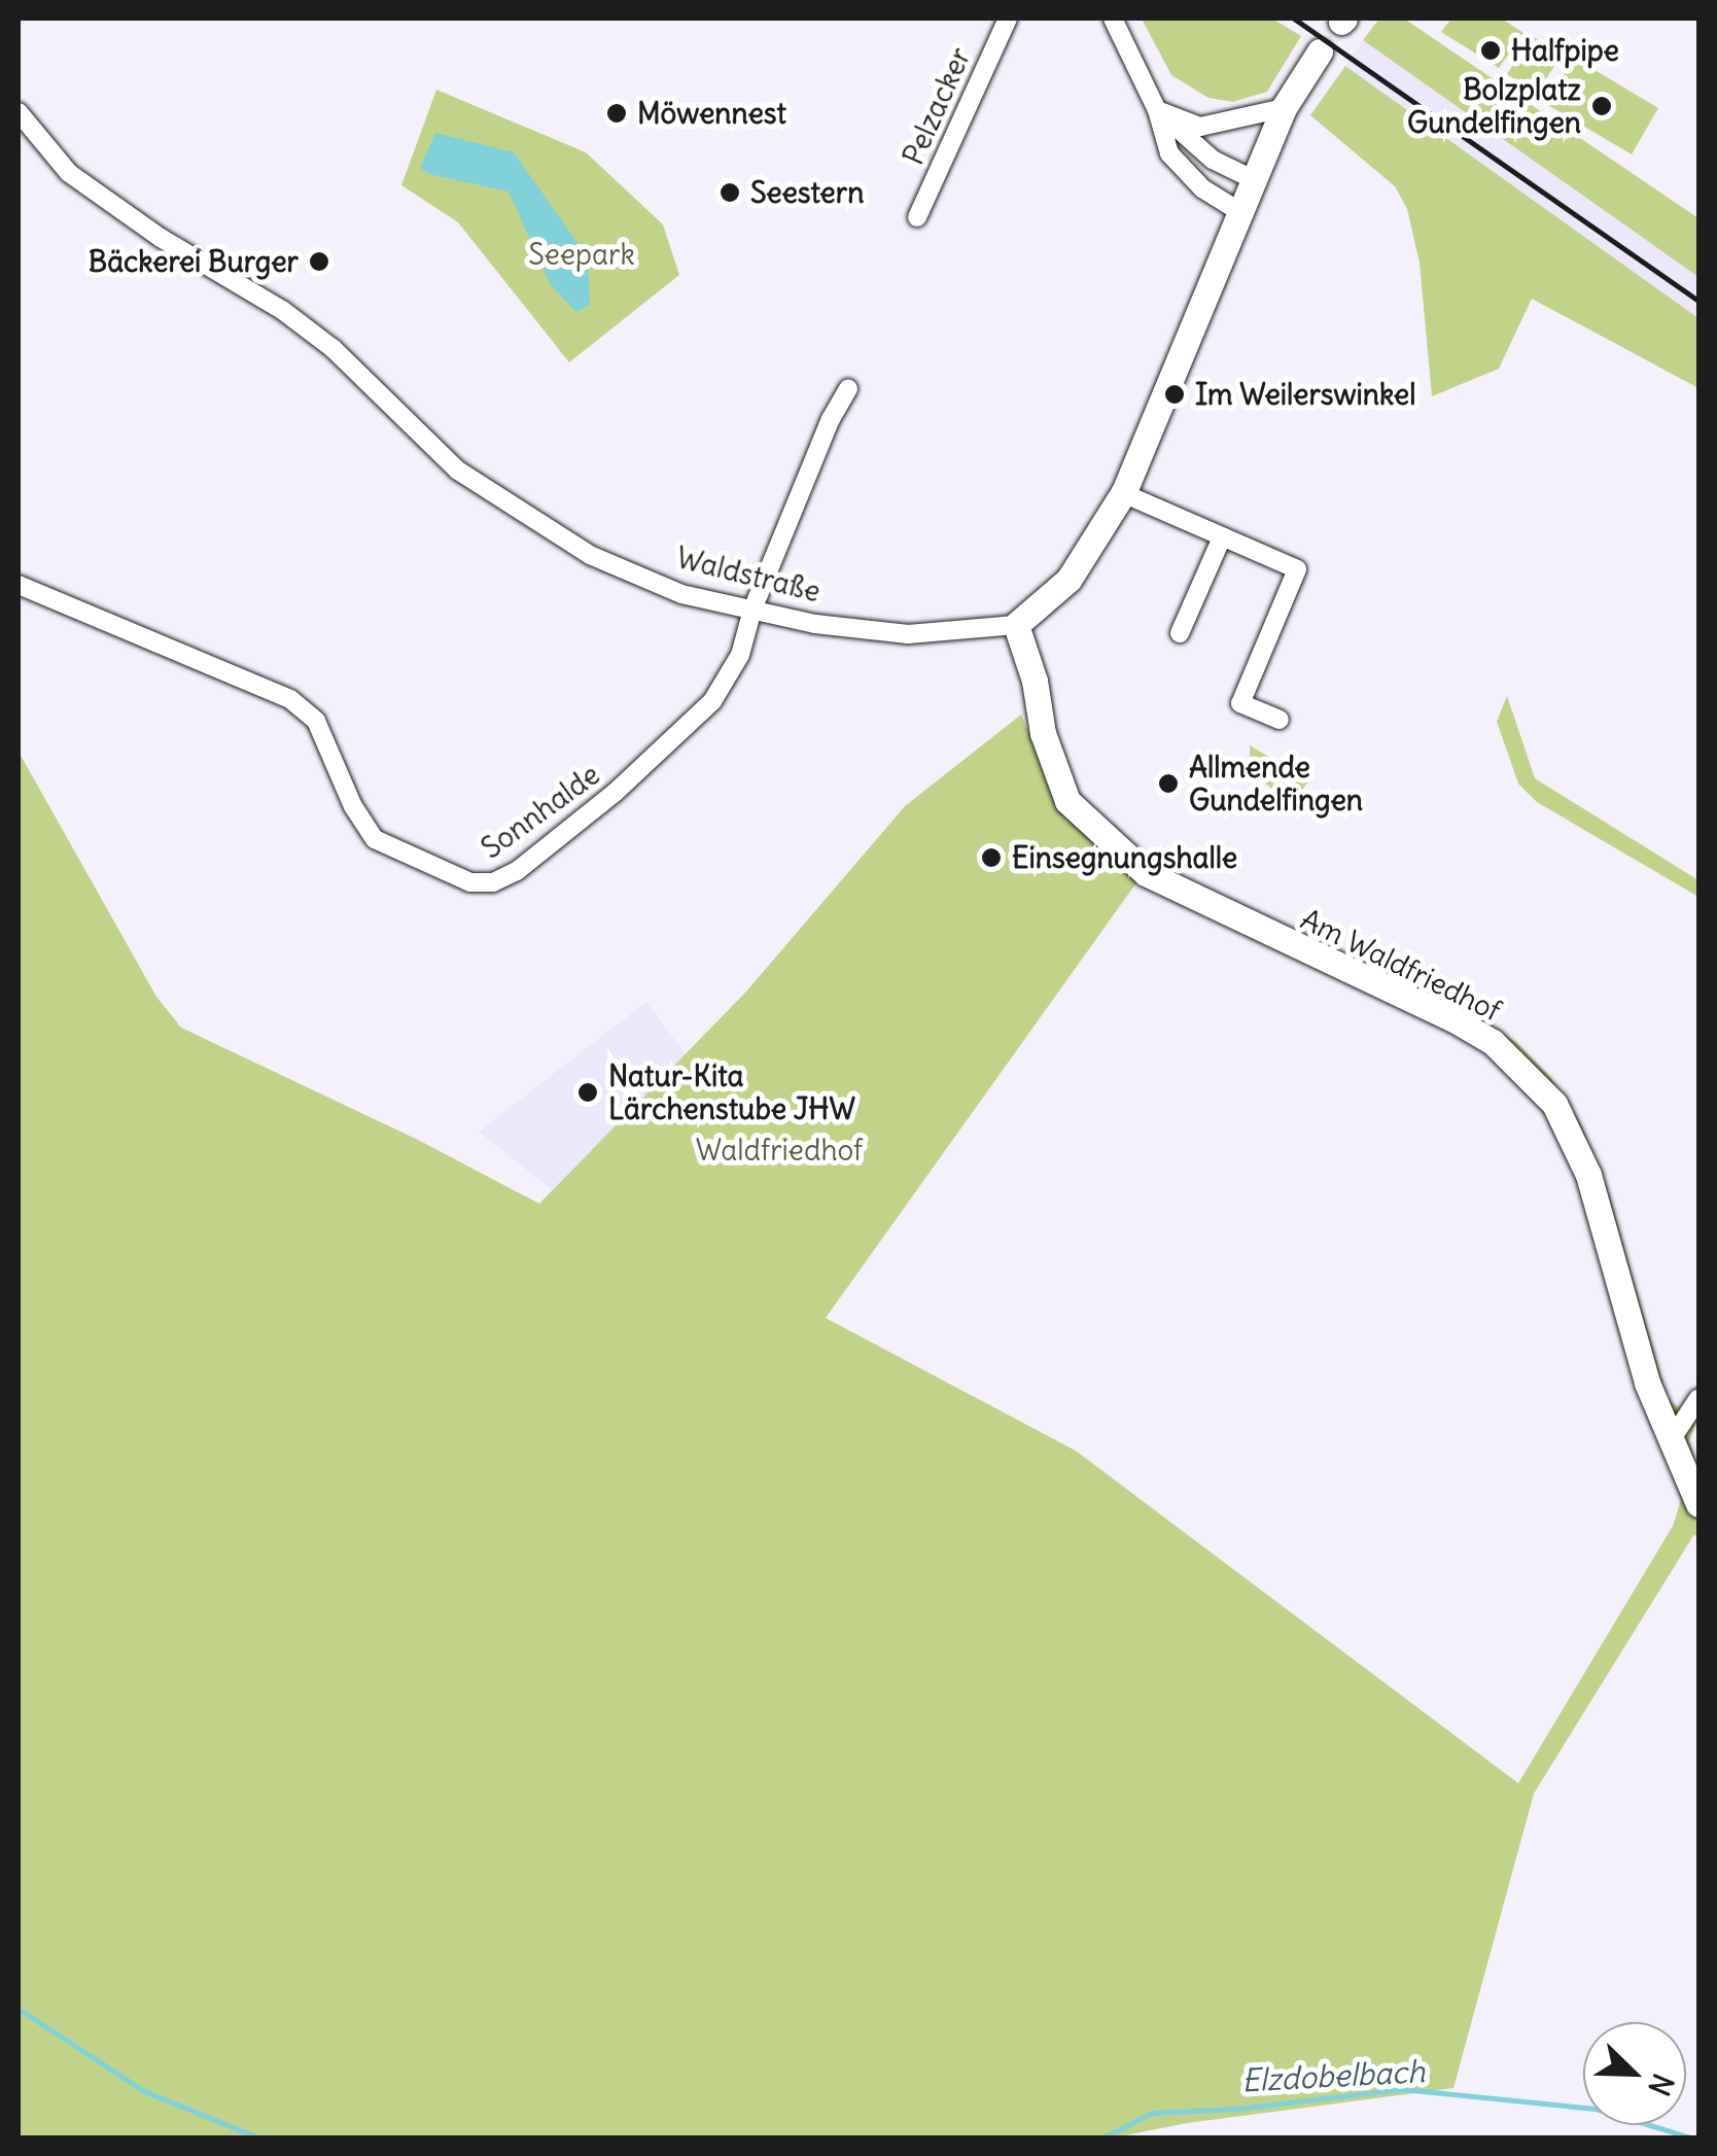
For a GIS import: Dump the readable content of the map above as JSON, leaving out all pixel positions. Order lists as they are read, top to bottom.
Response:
{
  "streets": {
    "street": [
      "Pelzacker",
      "Waldstraße",
      "Sonnhalde",
      "Am Waldfriedhof"
    ]
  },
  "crossings": [
    ["Waldstraße", "Sonnhalde"],
    ["Waldstraße", "Am Waldfriedhof"]
  ],
  "water": ["Elzdobelbach"],
  "parks": ["Seepark", "Waldfriedhof"],
  "places": [
    "Halfpipe",
    "Bolzplatz Gundelfingen",
    "Möwennest",
    "Seestern",
    "Bäckerei Burger",
    "Im Weilerswinkel",
    "Allmende Gundelfingen",
    "Einsegnungshalle",
    "Natur-Kita Lärchenstube JHW"
  ],
  "north": "bottom right"
}
